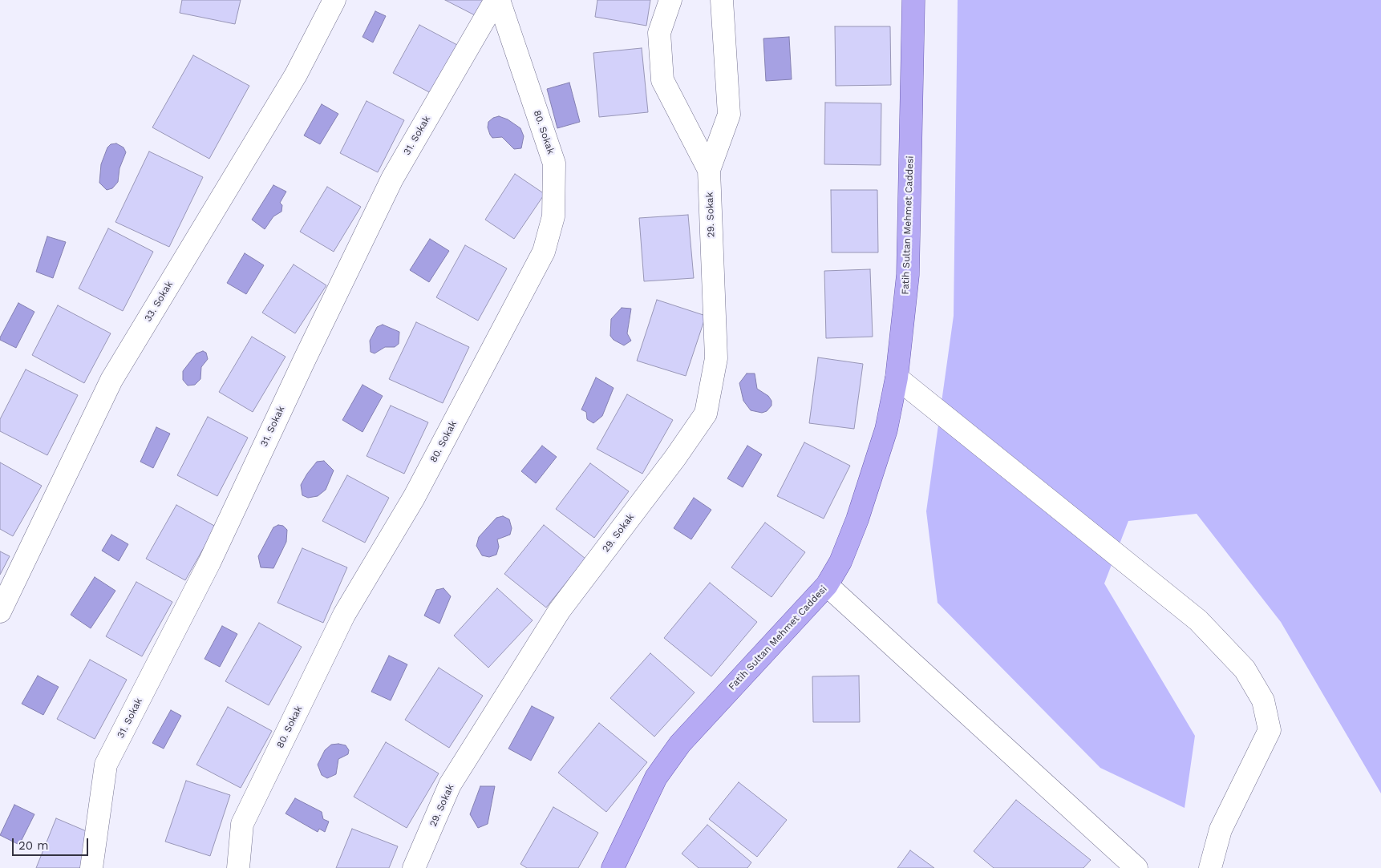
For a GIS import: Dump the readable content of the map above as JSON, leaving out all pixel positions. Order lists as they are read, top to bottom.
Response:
{
  "streets": {
    "main road": ["Fatih Sultan Mehmet Caddesi"],
    "street": [
      "80. Sokak",
      "31. Sokak",
      "29. Sokak",
      "33. Sokak"
    ]
  },
  "scale_bar": "20 m"
}
